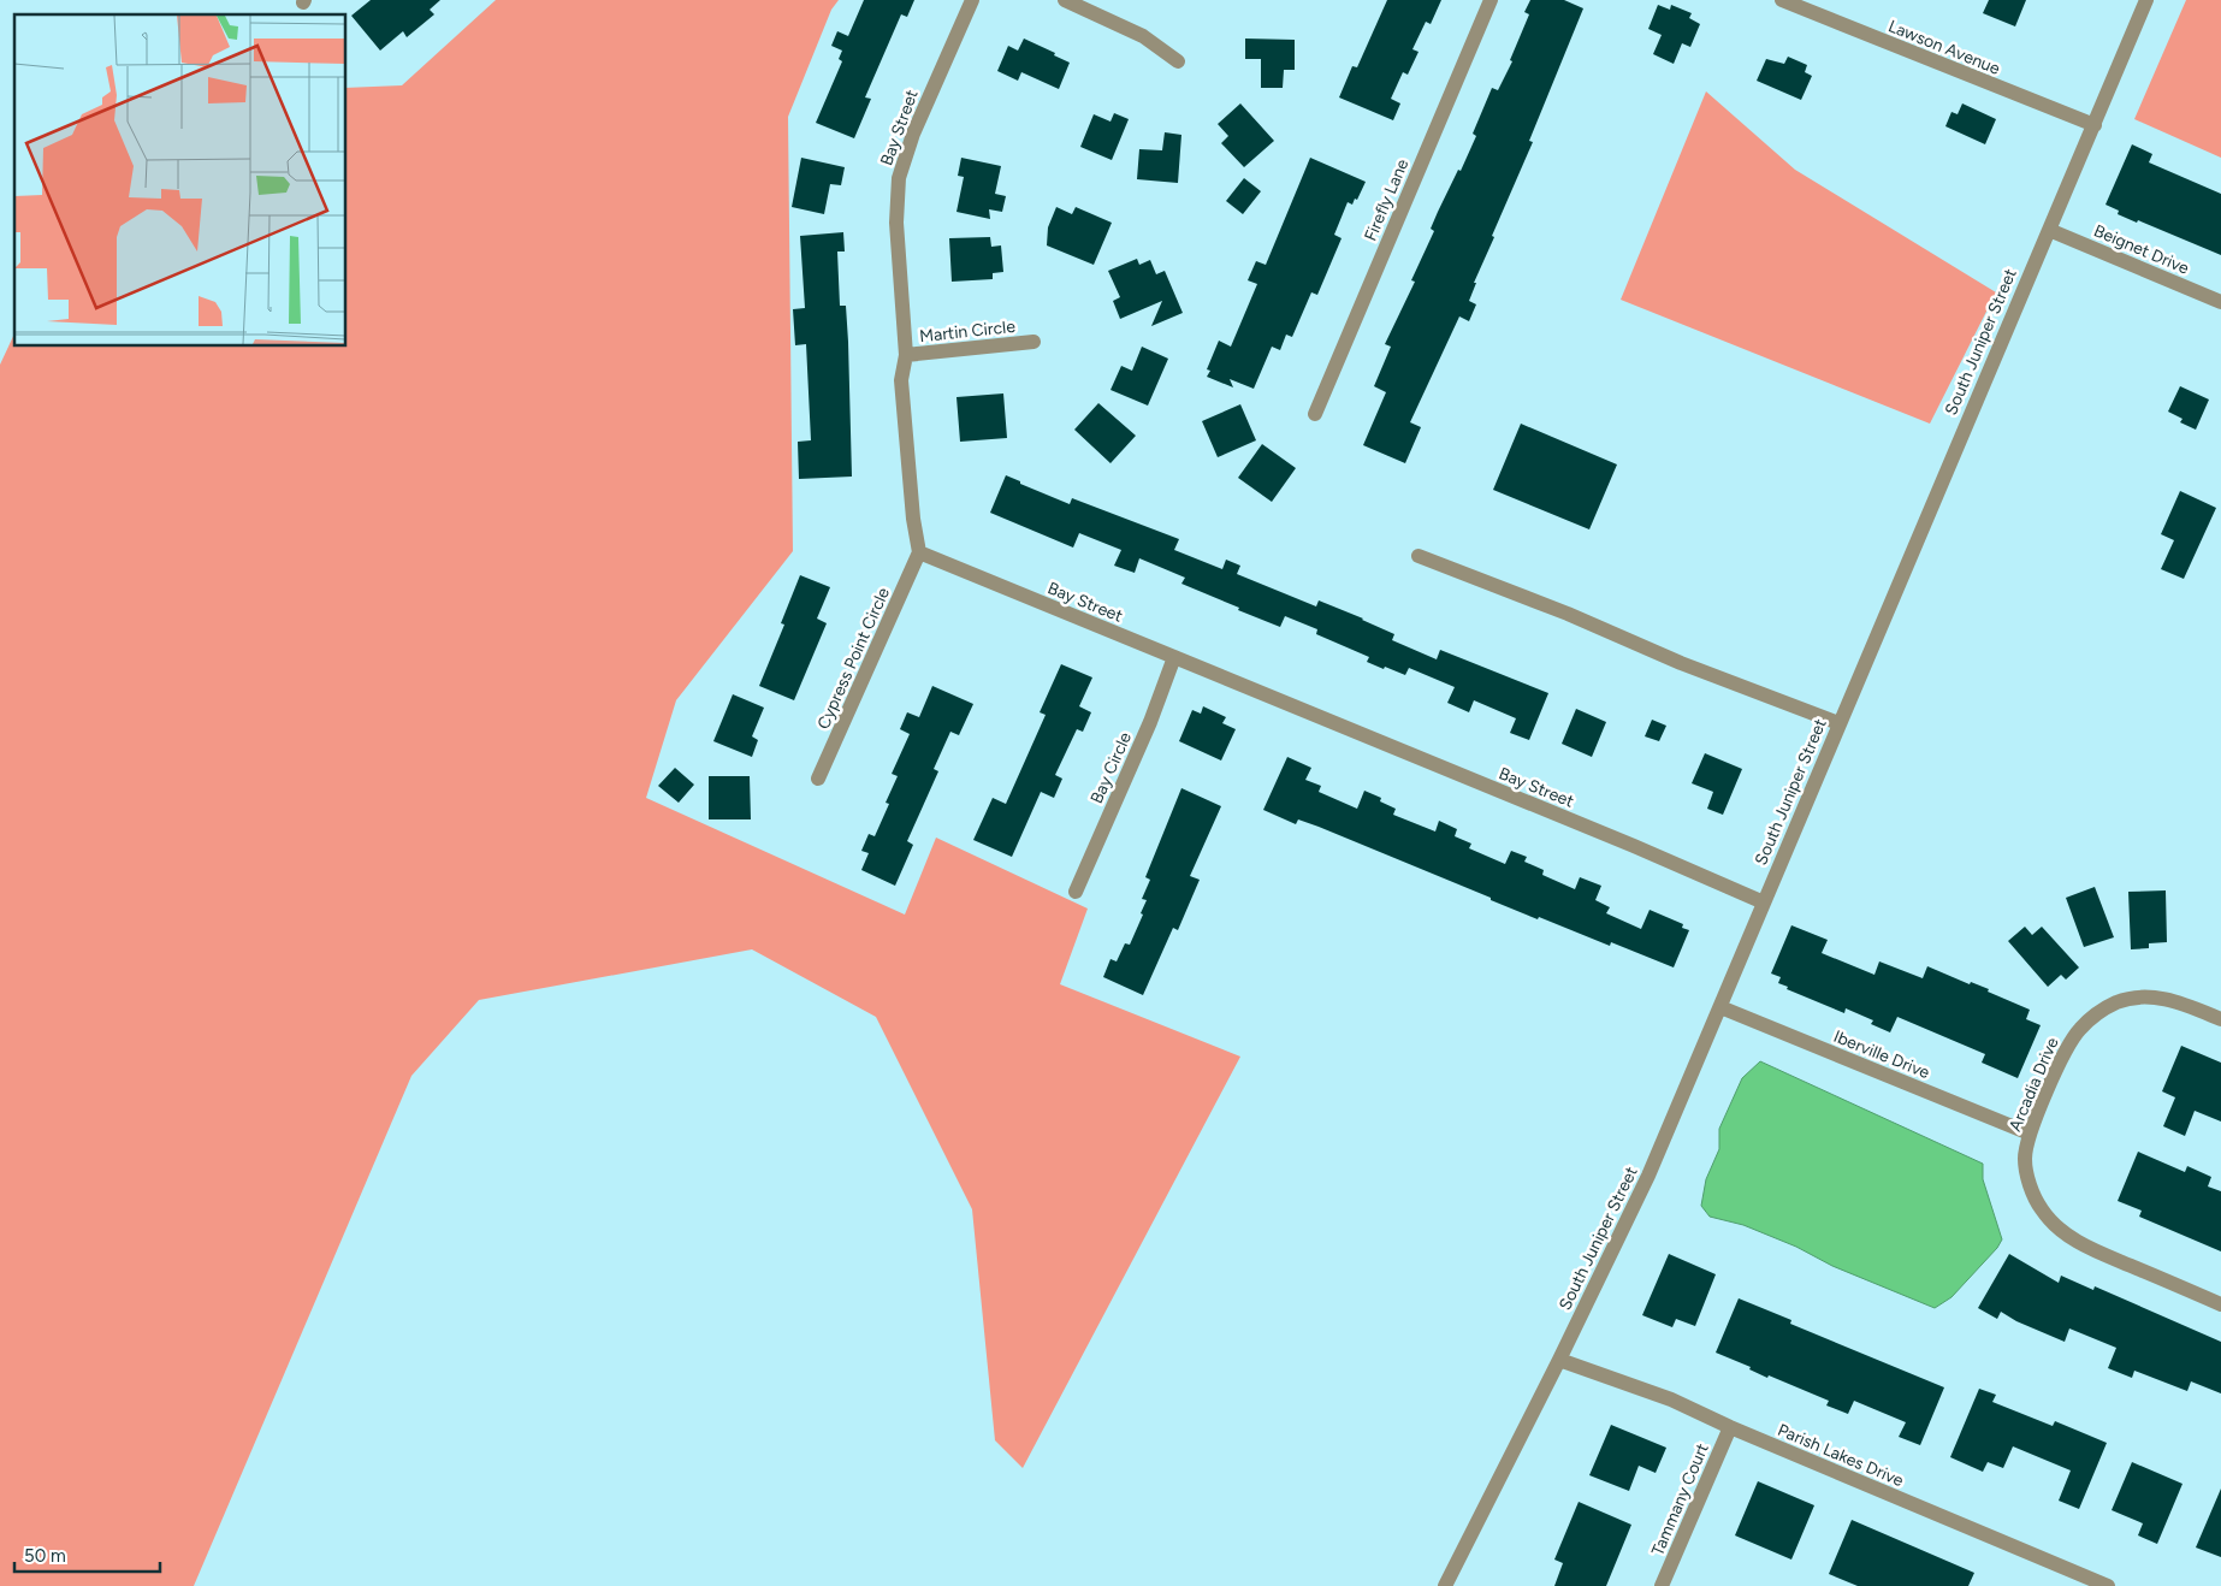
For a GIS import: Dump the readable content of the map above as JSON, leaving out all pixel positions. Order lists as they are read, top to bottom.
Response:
{
  "streets": {
    "street": [
      "Lawson Avenue",
      "Bay Street",
      "Firefly Lane",
      "Beignet Drive",
      "Martin Circle",
      "South Juniper Street",
      "Cypress Point Circle",
      "Bay Circle",
      "Iberville Drive",
      "Arcadia Drive",
      "Parish Lakes Drive",
      "Tammany Court"
    ]
  },
  "crossings": [
    ["Lawson Avenue", "South Juniper Street"],
    ["Bay Street", "Martin Circle"],
    ["Bay Street", "South Juniper Street"],
    ["Bay Street", "Cypress Point Circle"],
    ["Bay Street", "Bay Circle"],
    ["Beignet Drive", "South Juniper Street"],
    ["South Juniper Street", "Iberville Drive"],
    ["South Juniper Street", "Parish Lakes Drive"],
    ["Iberville Drive", "Arcadia Drive"],
    ["Parish Lakes Drive", "Tammany Court"]
  ],
  "scale_bar": "50 m"
}
